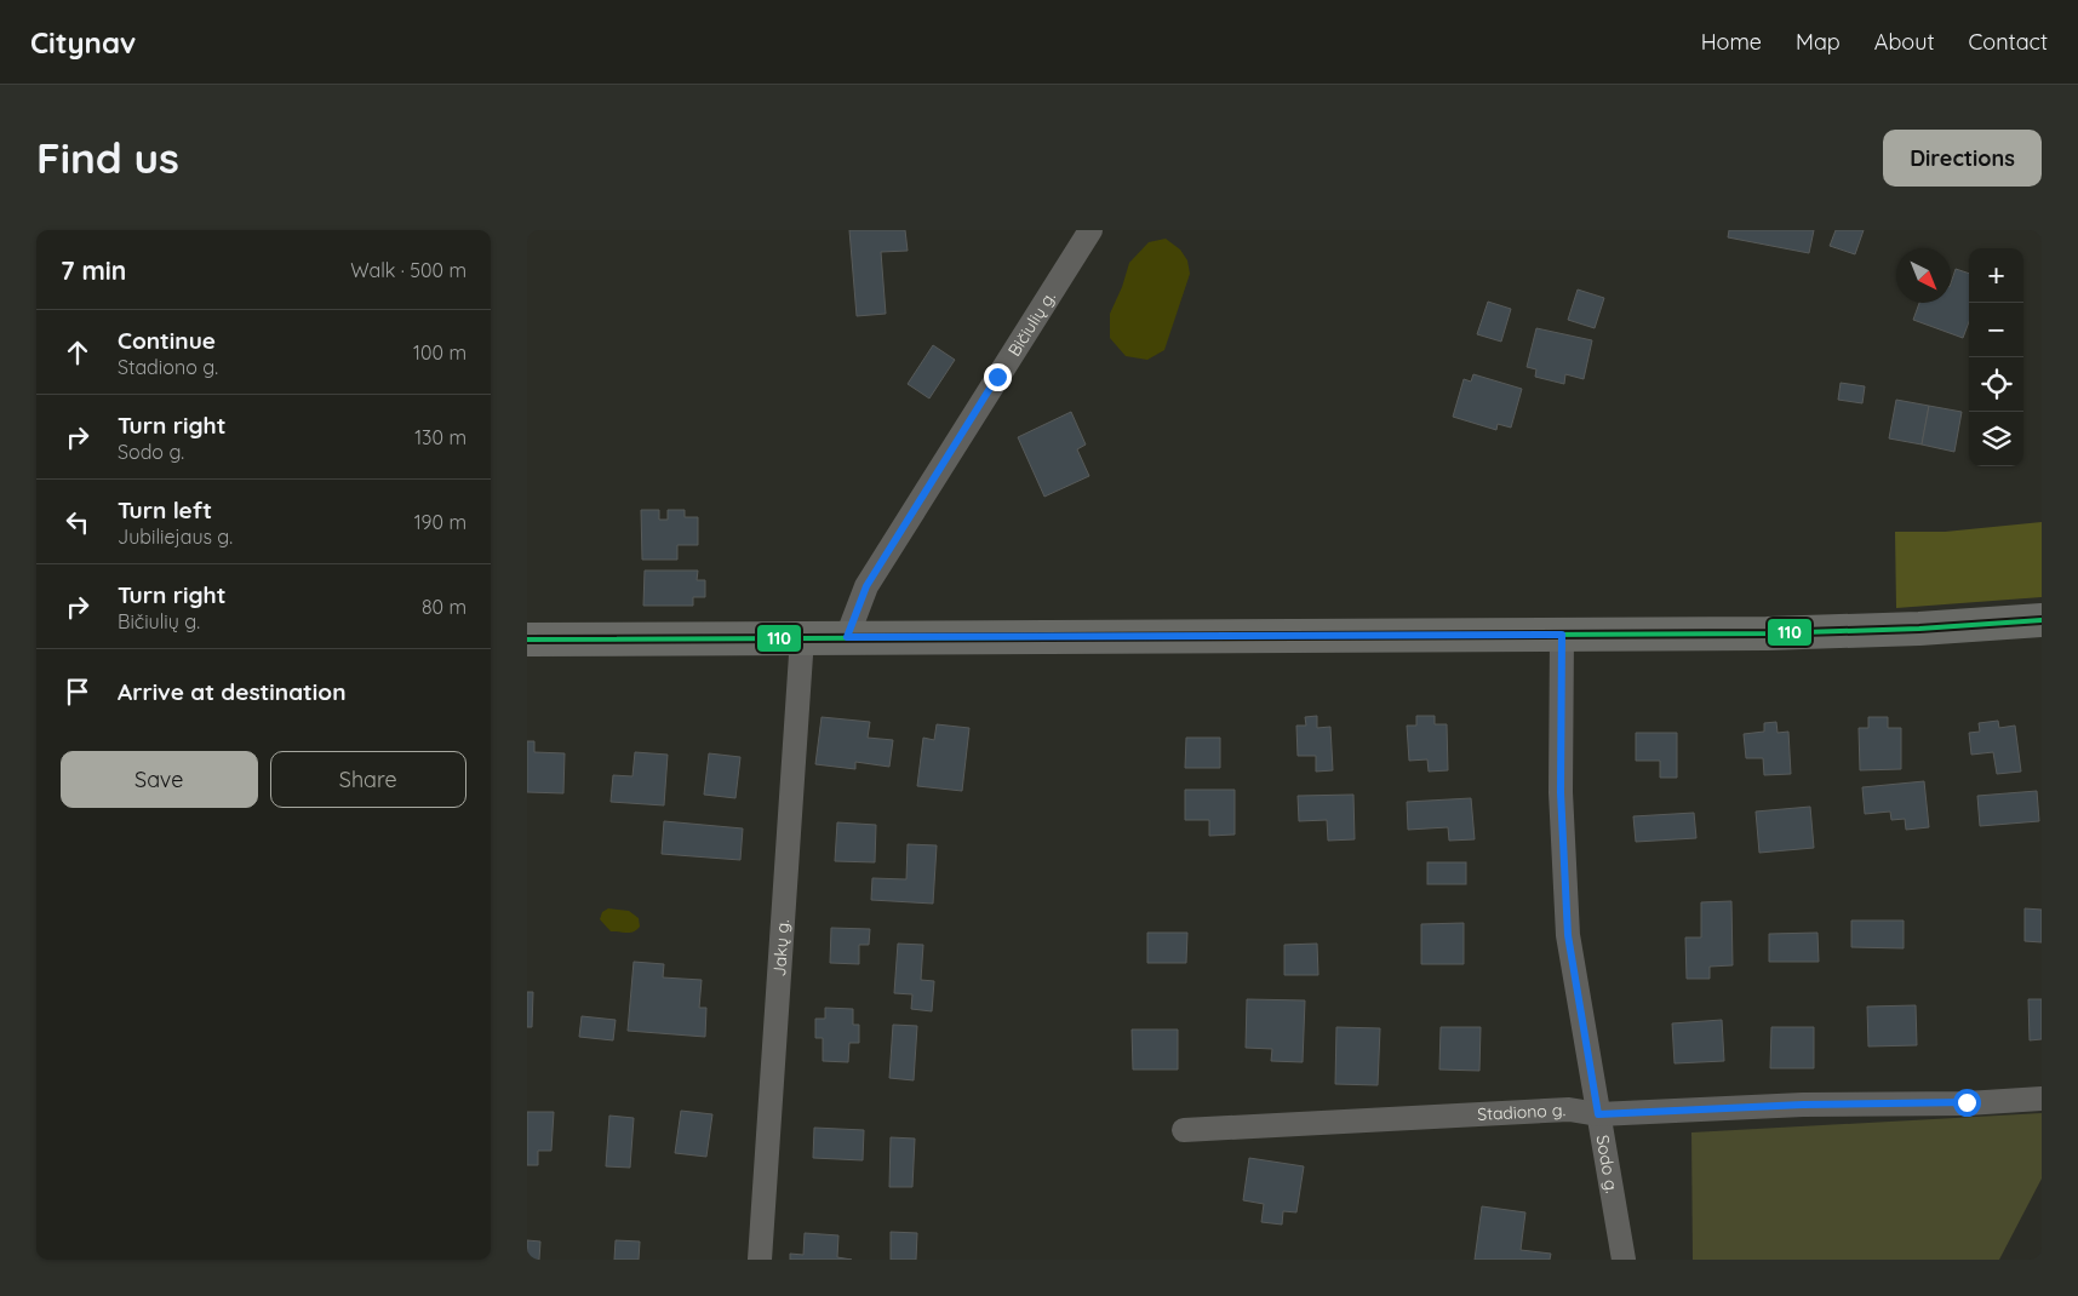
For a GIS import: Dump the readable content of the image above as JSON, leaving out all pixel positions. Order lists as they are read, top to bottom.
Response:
{
  "streets": {
    "street": [
      "Bičiulių g.",
      "Jakų g.",
      "Stadiono g.",
      "Sodo g."
    ]
  },
  "crossings": [
    ["Stadiono g.", "Sodo g."]
  ],
  "lines": ["transit line 110"],
  "north": "bottom right",
  "page": {
    "header": "Citynav",
    "nav": [
      "Home",
      "Map",
      "About",
      "Contact"
    ],
    "buttons": [
      "Directions",
      ["Save", "Share"]
    ],
    "title": "Find us",
    "heading": ["7 min", "Walk · 500 m"],
    "map_buttons": ["+", "−"],
    "list": [
      ["Continue", "Stadiono g.", "100 m"],
      ["Turn right", "Sodo g.", "130 m"],
      ["Turn left", "Jubiliejaus g.", "190 m"],
      ["Turn right", "Bičiulių g.", "80 m"],
      "Arrive at destination"
    ]
  }
}
